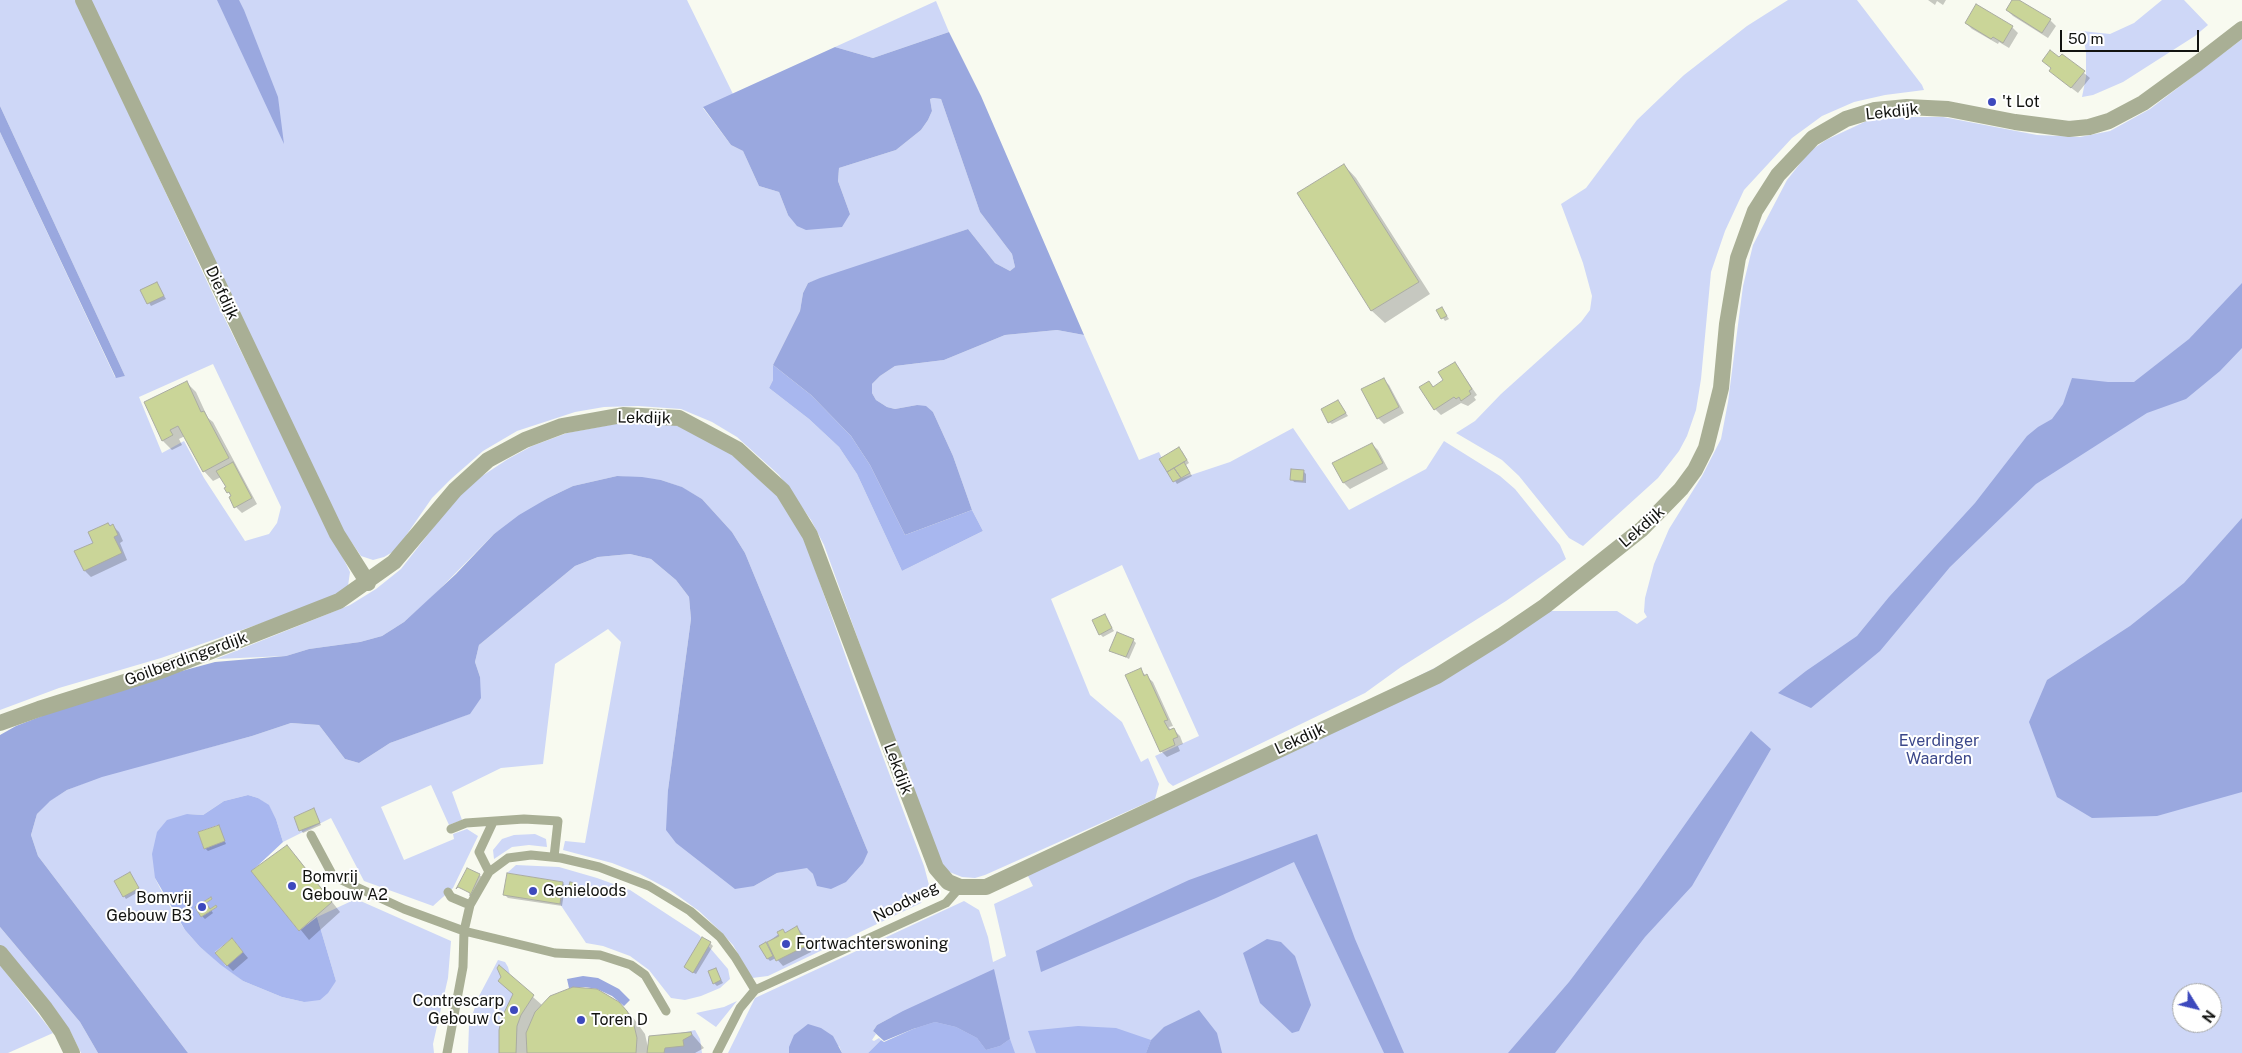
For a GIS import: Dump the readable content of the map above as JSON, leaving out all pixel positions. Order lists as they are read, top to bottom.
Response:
{
  "streets": {
    "street": ["Lekdijk", "Diefdijk", "Goilberdingerdijk"],
    "lane": ["Noodweg"]
  },
  "crossings": [
    ["Lekdijk", "Diefdijk"],
    ["Lekdijk", "Goilberdingerdijk"],
    ["Lekdijk", "Noodweg"],
    ["Diefdijk", "Goilberdingerdijk"]
  ],
  "parks": ["Everdinger Waarden"],
  "places": [
    "'t Lot",
    "Bomvrij Gebouw A2",
    "Genieloods",
    "Bomvrij Gebouw B3",
    "Fortwachterswoning",
    "Contrescarp Gebouw C",
    "Toren D"
  ],
  "scale_bar": "50 m",
  "north": "bottom right"
}
